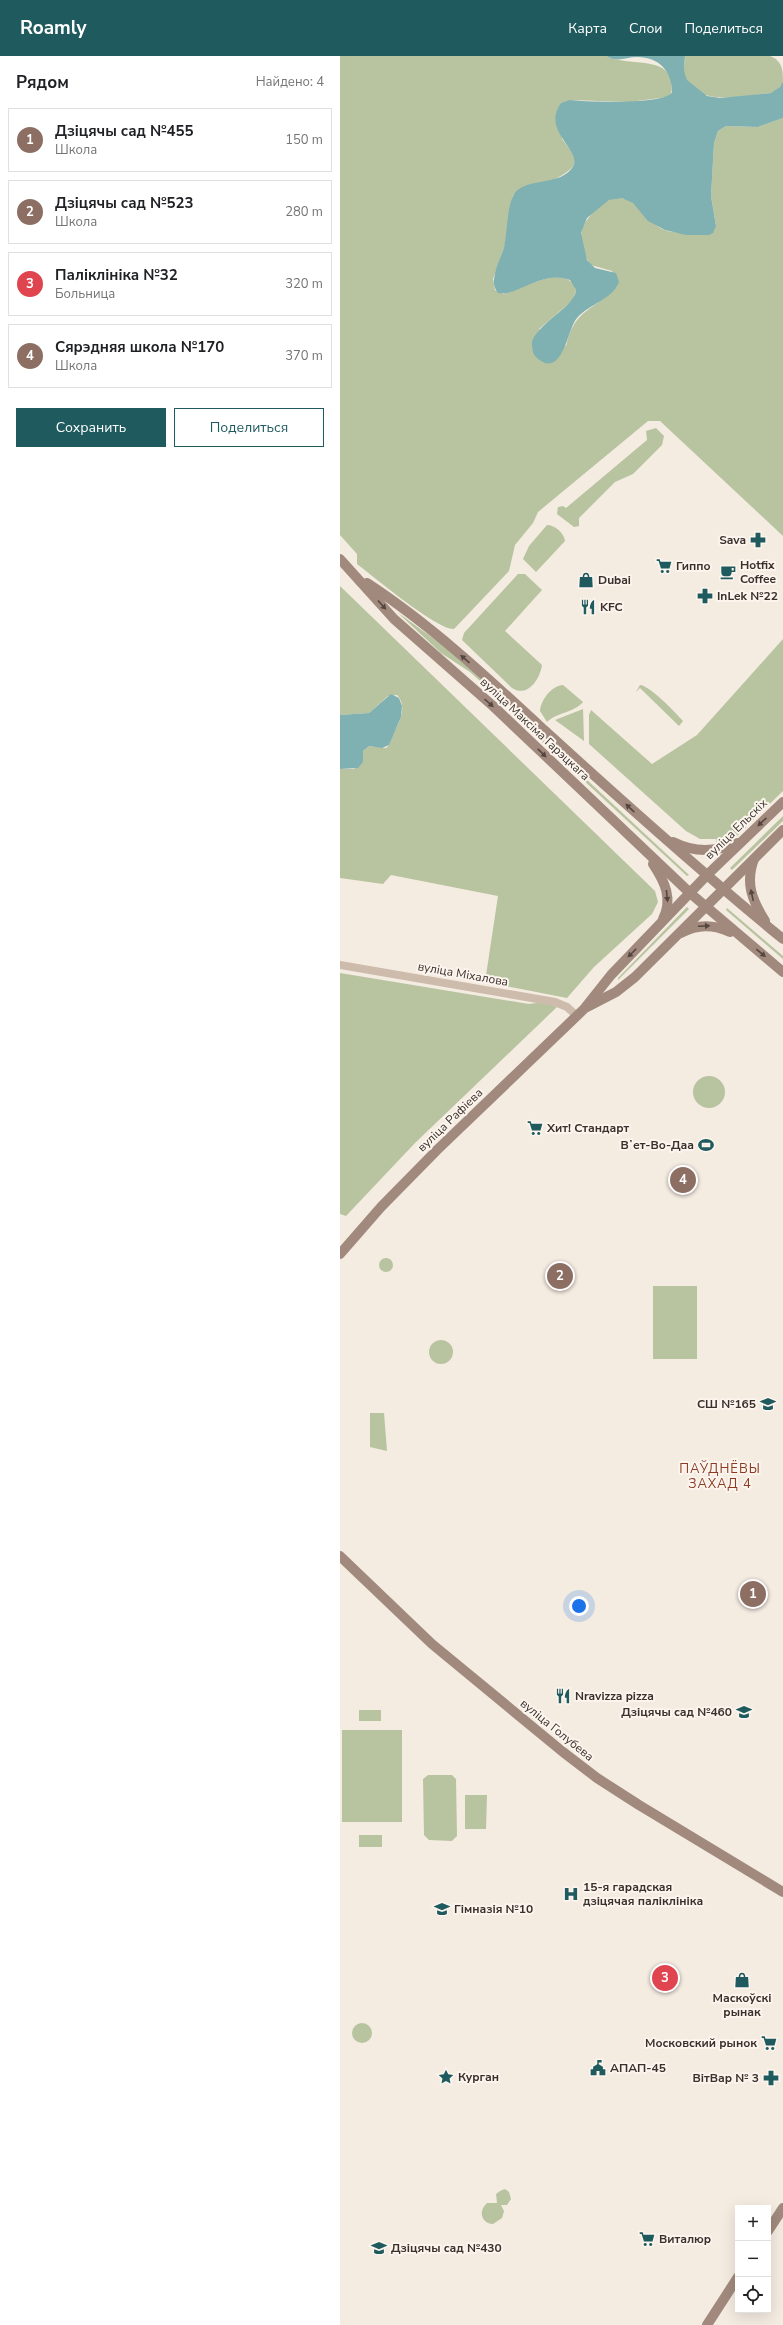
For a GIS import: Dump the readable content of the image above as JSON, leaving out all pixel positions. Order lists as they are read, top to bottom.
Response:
{
  "streets": {
    "main road": [
      "вуліца Максіма Гарэцкага",
      "вуліца Ельскіх",
      "вуліца Рафіева",
      "вуліца Голубева"
    ],
    "street": ["вуліца Міхалова"]
  },
  "crossings": [
    ["вуліца Максіма Гарэцкага", "вуліца Ельскіх"],
    ["вуліца Максіма Гарэцкага", "вуліца Рафіева"],
    ["вуліца Ельскіх", "вуліца Рафіева"],
    ["вуліца Міхалова", "вуліца Рафіева"]
  ],
  "districts": ["ПАЎДНЁВЫ ЗАХАД 4"],
  "places": {
    "pharmacy": ["Sava", "InLek №22", "ВітВар № 3"],
    "supermarket": [
      "Гиппо",
      "Хит! Стандарт",
      "Московский рынок",
      "Виталюр"
    ],
    "cafe": ["Hotfix Coffee"],
    "shop": ["Dubai", "Маскоўскі рынак"],
    "restaurant": ["KFC", "Nravizza pizza"],
    "sports": ["Вʼет-Во-Даа"],
    "school or university": [
      "СШ №165",
      "Дзіцячы сад №460",
      "Гімназія №10",
      "Дзіцячы сад №430"
    ],
    "hospital": ["15-я гарадская дзіцячая паліклініка"],
    "public building": ["АПАП-45"],
    "place": ["Курган"]
  },
  "page": {
    "header": "Roamly",
    "nav": ["Карта", "Слои", "Поделиться"],
    "heading": ["Рядом", "Найдено: 4"],
    "list": [
      {
        "mark": "1",
        "name": "Дзіцячы сад №455",
        "note": "Школа",
        "value": "150 m"
      },
      {
        "mark": "2",
        "name": "Дзіцячы сад №523",
        "note": "Школа",
        "value": "280 m"
      },
      {
        "mark": "3",
        "name": "Паліклініка №32",
        "note": "Больница",
        "value": "320 m"
      },
      {
        "mark": "4",
        "name": "Сярэдняя школа №170",
        "note": "Школа",
        "value": "370 m"
      }
    ],
    "buttons": ["Сохранить", "Поделиться"],
    "pins": [
      "4",
      "2",
      "1",
      "3"
    ],
    "map_buttons": ["+", "−"]
  }
}
